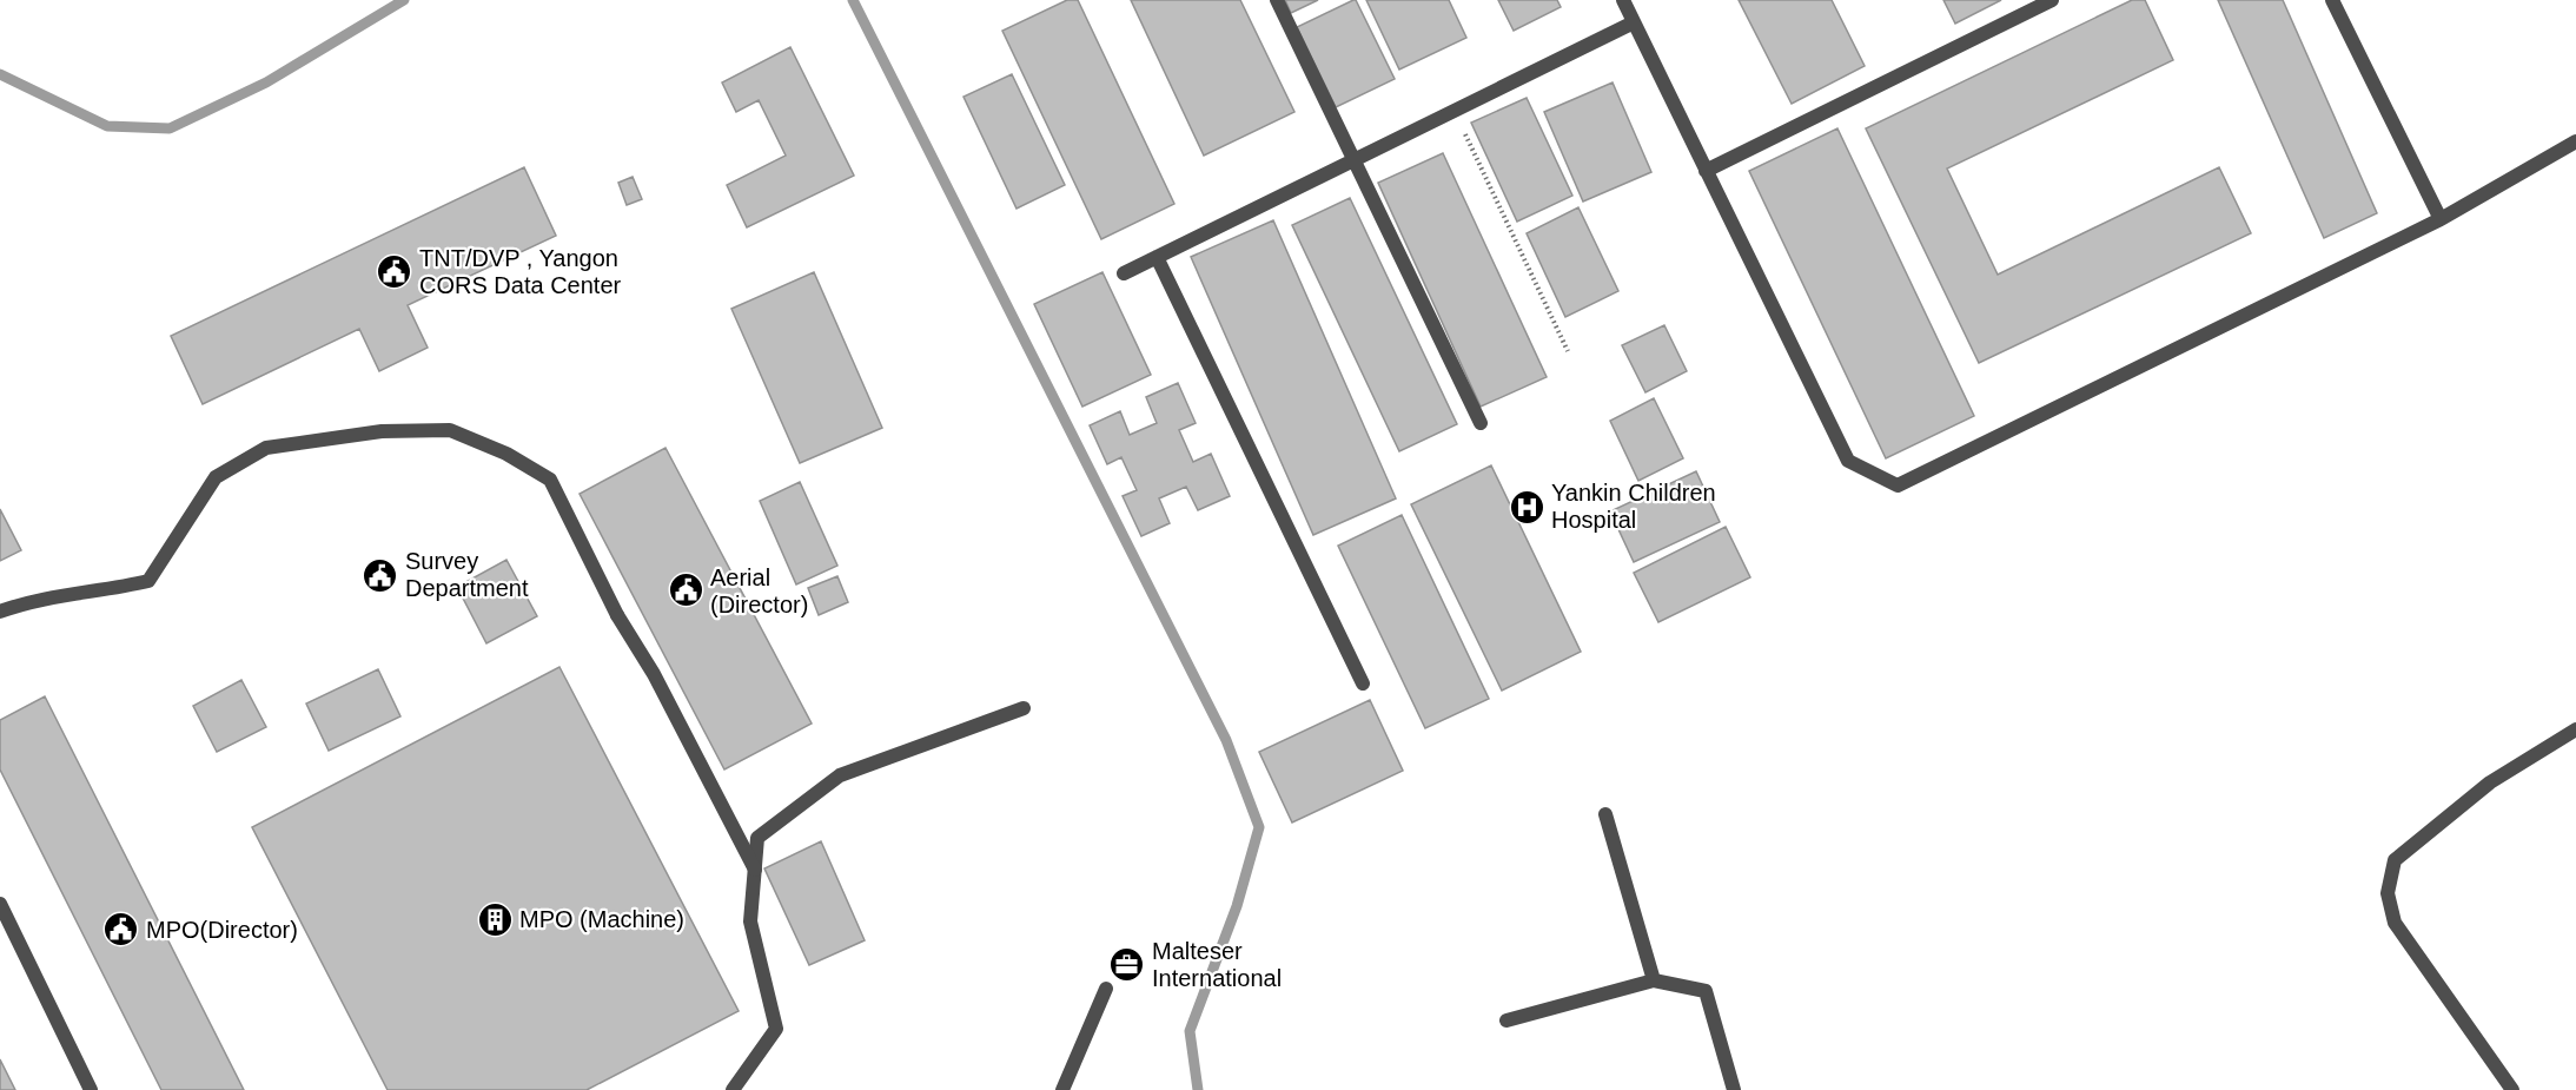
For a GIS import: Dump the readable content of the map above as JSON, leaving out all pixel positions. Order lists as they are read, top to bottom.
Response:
{
  "places": {
    "public building": [
      "TNT/DVP , Yangon CORS Data Center",
      "Survey Department",
      "Aerial (Director)",
      "MPO(Director)"
    ],
    "hospital": ["Yankin Children Hospital"],
    "building": ["MPO (Machine)"],
    "office": ["Malteser International"]
  }
}
